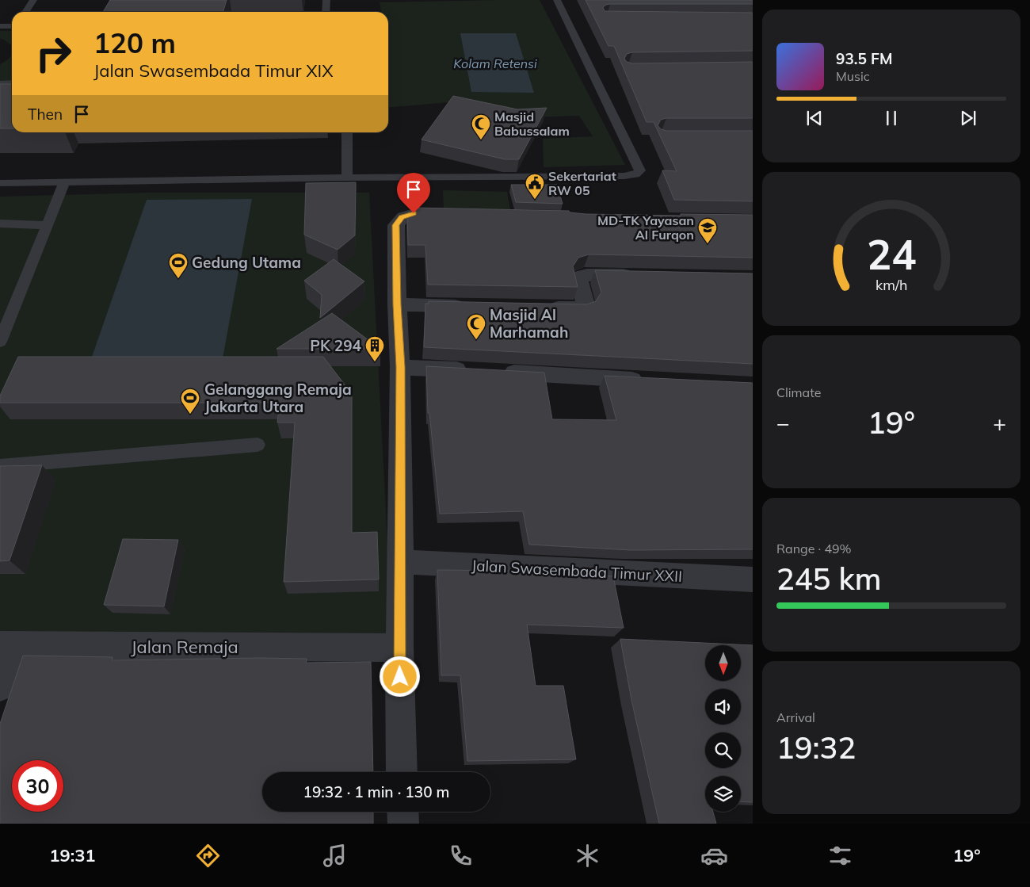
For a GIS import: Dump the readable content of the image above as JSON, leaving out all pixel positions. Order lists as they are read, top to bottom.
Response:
{
  "streets": {
    "street": ["Jalan Swasembada Timur XXII", "Jalan Remaja"]
  },
  "water": ["Kolam Retensi"],
  "places": {
    "mosque": ["Masjid Babussalam", "Masjid Al Marhamah"],
    "public building": ["Sekertariat RW 05"],
    "school or university": ["MD-TK Yayasan Al Furqon"],
    "sports": ["Gedung Utama", "Gelanggang Remaja Jakarta Utara"],
    "building": ["PK 294"]
  },
  "north": "bottom",
  "page": {
    "turn": ["120 m", "Jalan Swasembada Timur XIX"],
    "song": ["93.5 FM", "Music"],
    "then": "Then",
    "tile": [
      "Climate",
      ["Range · 49%", "245 km"],
      ["Arrival", "19:32"]
    ],
    "heat": ["−", "19°", "+"],
    "limit": "30",
    "trip": "19:32 · 1 min · 130 m",
    "tabs": ["19:31", "19°"],
    "gauge": ["24", "km/h"]
  }
}
